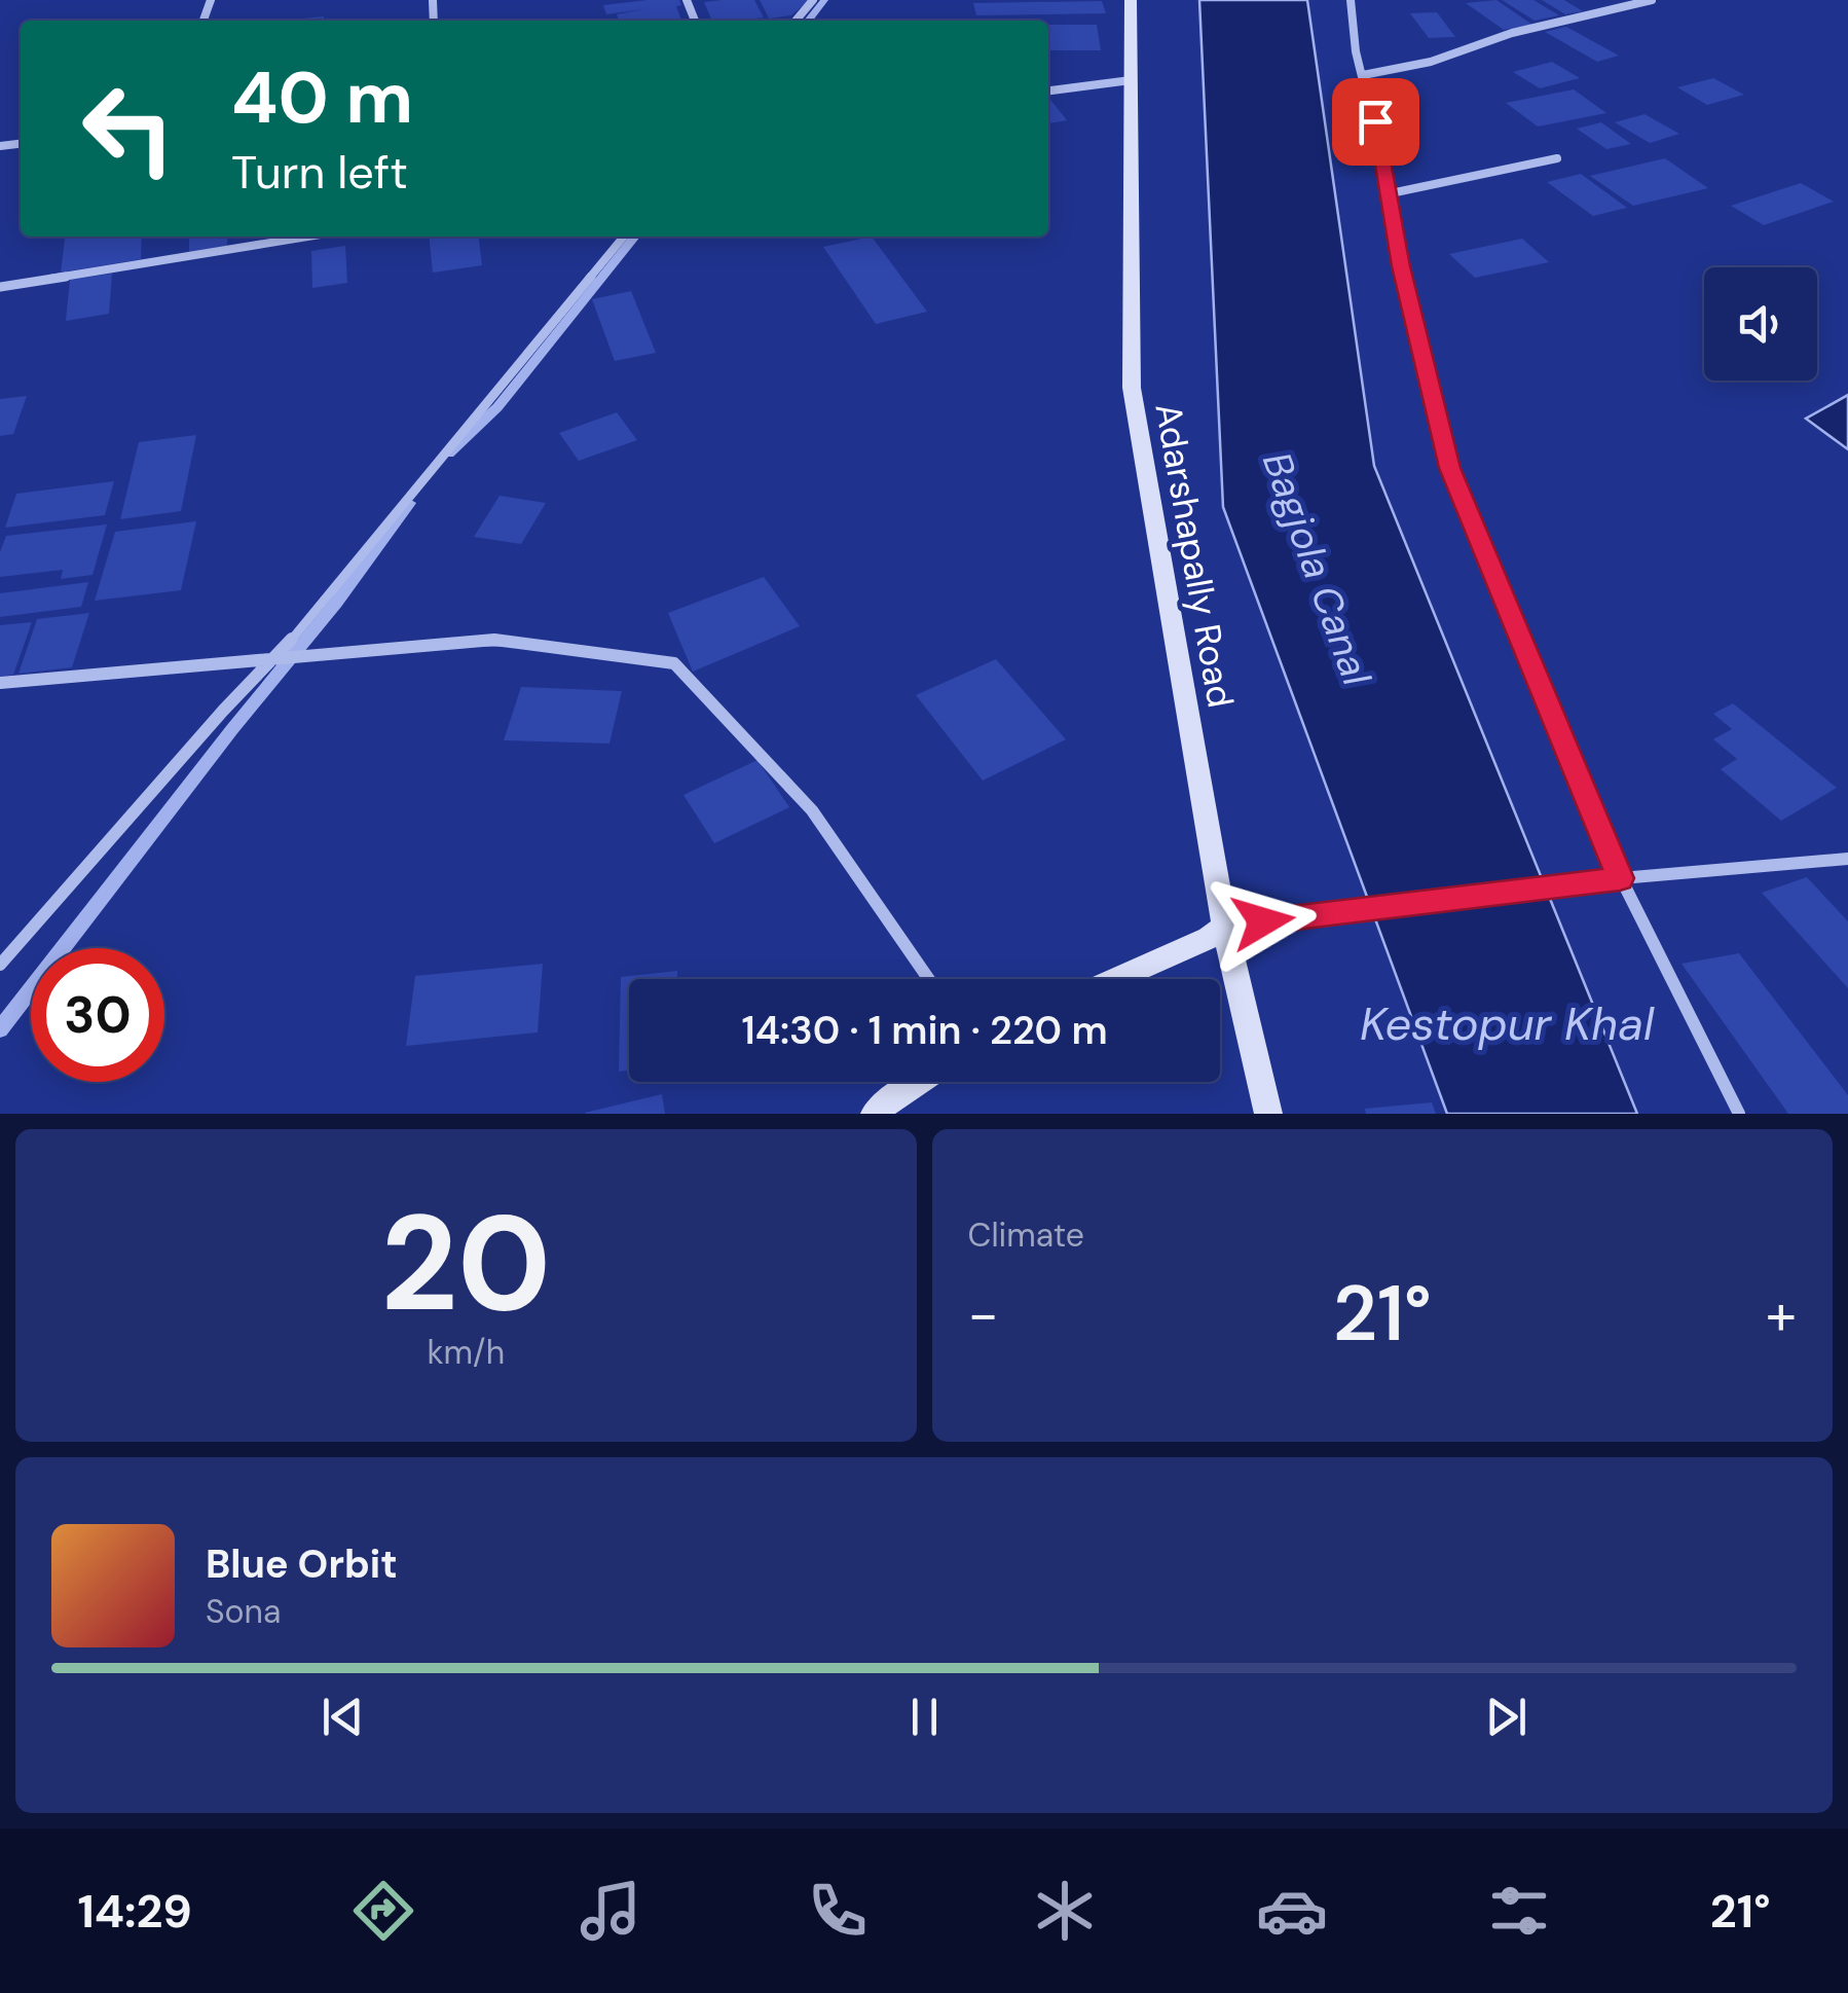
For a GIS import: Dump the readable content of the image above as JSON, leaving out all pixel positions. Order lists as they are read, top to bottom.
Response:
{
  "streets": {
    "street": ["Adarshapally Road"]
  },
  "water": ["Bagjola Canal", "Kestopur Khal"],
  "page": {
    "turn": ["40 m", "Turn left"],
    "limit": "30",
    "trip": "14:30 · 1 min · 220 m",
    "tile": [
      ["20", "km/h"],
      "Climate"
    ],
    "heat": ["−", "21°", "+"],
    "song": ["Blue Orbit", "Sona"],
    "tabs": ["14:29", "21°"]
  }
}
